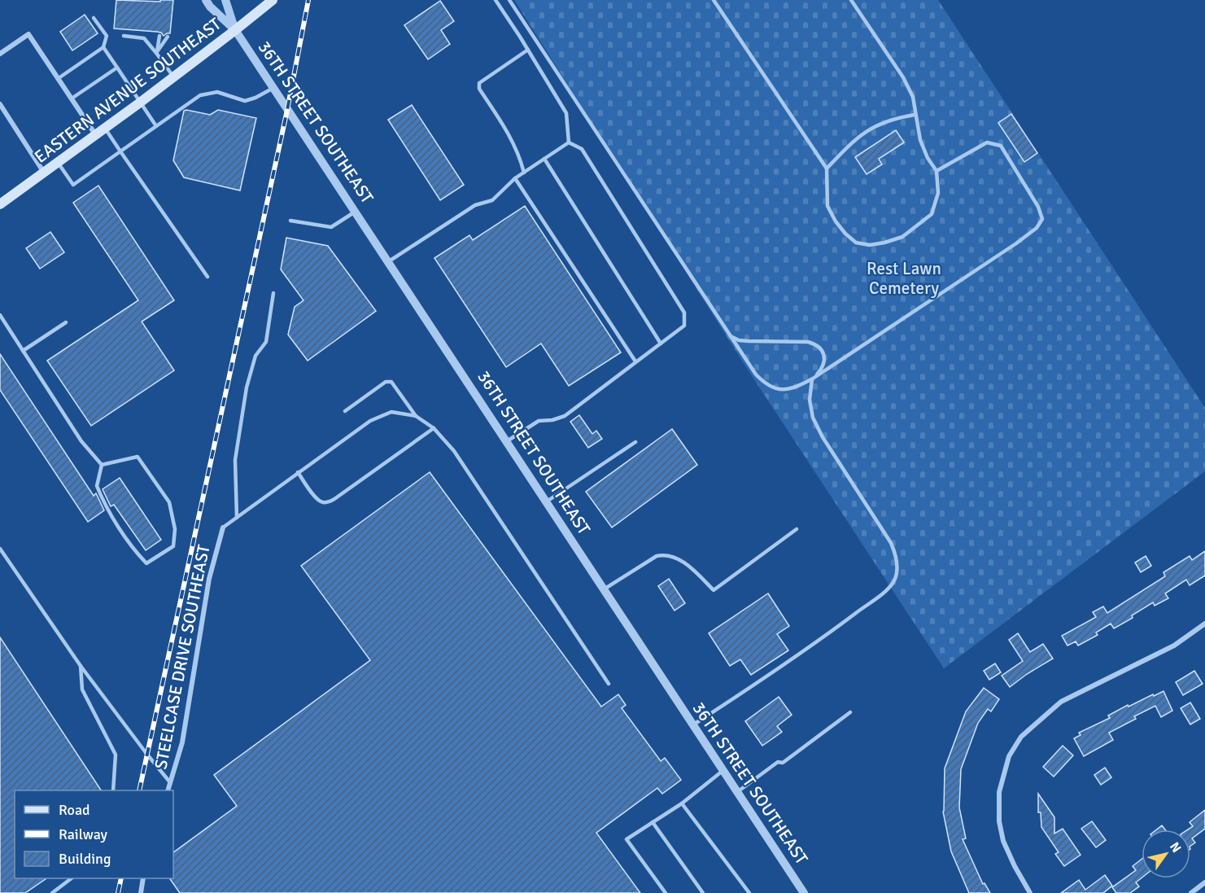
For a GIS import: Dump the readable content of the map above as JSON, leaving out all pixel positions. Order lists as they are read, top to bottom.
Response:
{
  "streets": {
    "main road": ["EASTERN AVENUE SOUTHEAST"],
    "street": ["36TH STREET SOUTHEAST", "STEELCASE DRIVE SOUTHEAST"]
  },
  "crossings": [
    ["EASTERN AVENUE SOUTHEAST", "36TH STREET SOUTHEAST"]
  ],
  "parks": ["Rest Lawn Cemetery"],
  "legend": ["Road", "Railway", "Building"],
  "north": "top right"
}
